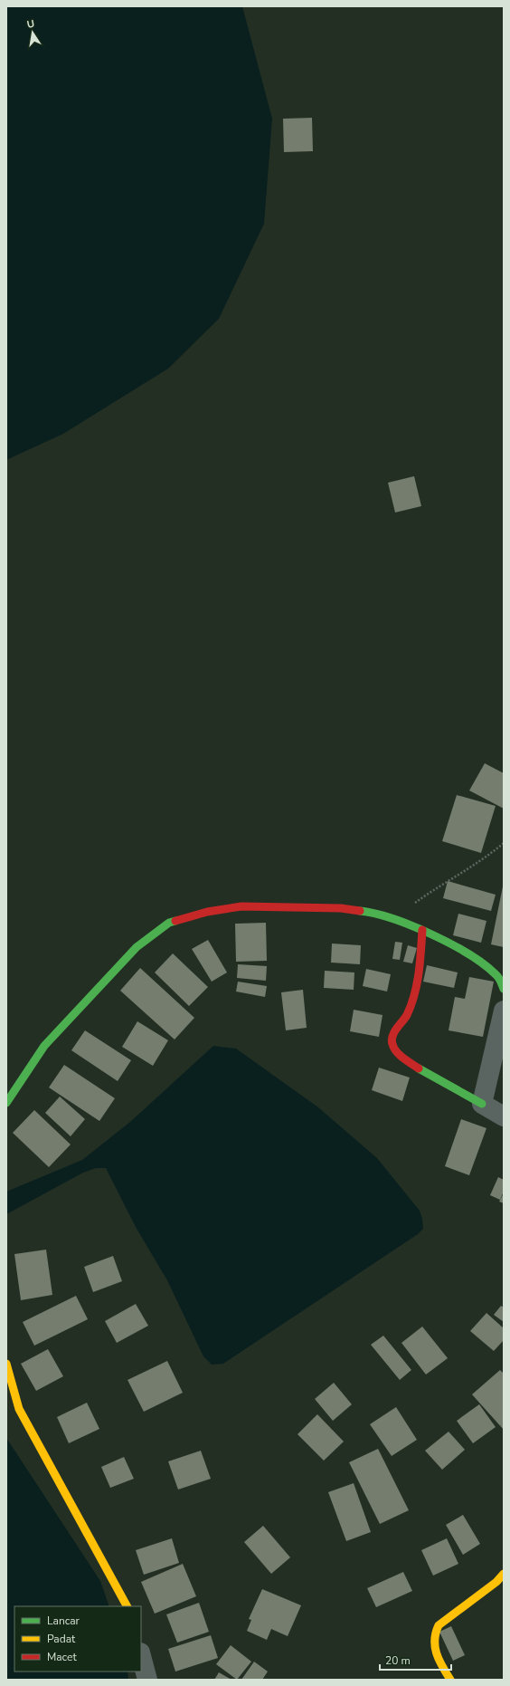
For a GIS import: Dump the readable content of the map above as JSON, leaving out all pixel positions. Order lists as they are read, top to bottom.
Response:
{
  "legend": ["Lancar", "Padat", "Macet"],
  "scale_bar": "20 m",
  "north": "top"
}
